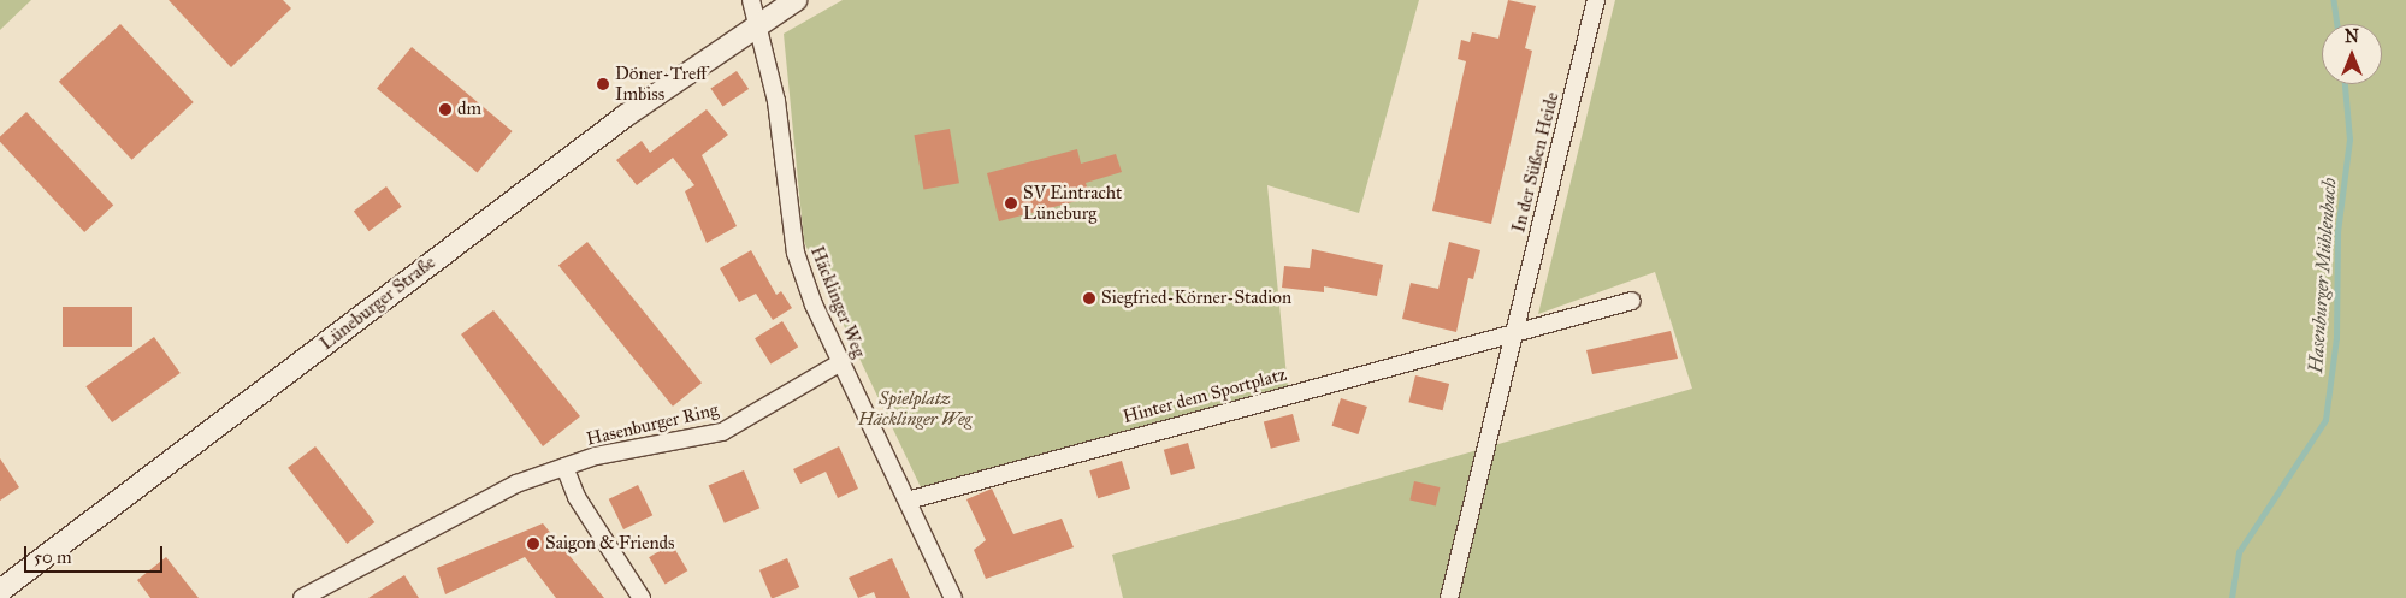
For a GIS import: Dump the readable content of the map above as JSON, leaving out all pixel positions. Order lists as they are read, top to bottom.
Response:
{
  "streets": {
    "street": [
      "In der Süßen Heide",
      "Häcklinger Weg",
      "Lüneburger Straße",
      "Hinter dem Sportplatz",
      "Hasenburger Ring"
    ]
  },
  "crossings": [
    ["In der Süßen Heide", "Hinter dem Sportplatz"],
    ["Häcklinger Weg", "Lüneburger Straße"],
    ["Häcklinger Weg", "Hinter dem Sportplatz"],
    ["Häcklinger Weg", "Hasenburger Ring"]
  ],
  "water": ["Hasenburger Mühlenbach"],
  "parks": ["Spielplatz Häcklinger Weg"],
  "places": [
    "Döner-Treff Imbiss",
    "dm",
    "SV Eintracht Lüneburg",
    "Siegfried-Körner-Stadion",
    "Saigon & Friends"
  ],
  "scale_bar": "50 m",
  "north": "top"
}
